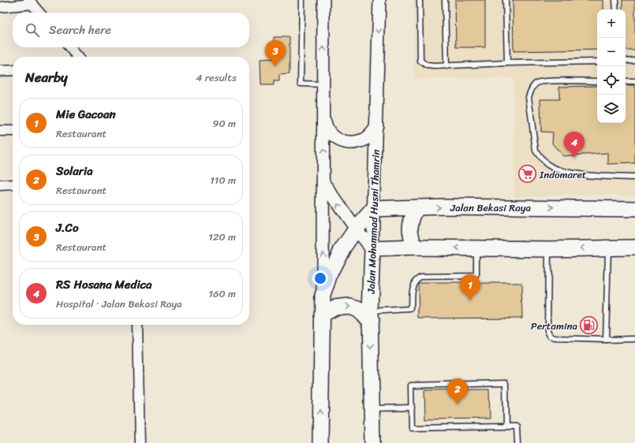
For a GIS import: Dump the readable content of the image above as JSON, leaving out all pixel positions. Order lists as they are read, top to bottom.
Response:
{
  "streets": {
    "main road": ["Jalan Bekasi Raya", "Jalan Mohammad Husni Thamrin"]
  },
  "crossings": [
    ["Jalan Bekasi Raya", "Jalan Mohammad Husni Thamrin"]
  ],
  "places": {
    "supermarket": ["Indomaret"],
    "fuel station": ["Pertamina"]
  },
  "page": {
    "map_buttons": ["+", "−"],
    "search": "Search here",
    "pins": [
      "3",
      "4",
      "1",
      "2"
    ],
    "heading": ["Nearby", "4 results"],
    "list": [
      {
        "mark": "1",
        "name": "Mie Gacoan",
        "note": "Restaurant",
        "value": "90 m"
      },
      {
        "mark": "2",
        "name": "Solaria",
        "note": "Restaurant",
        "value": "110 m"
      },
      {
        "mark": "3",
        "name": "J.Co",
        "note": "Restaurant",
        "value": "120 m"
      },
      {
        "mark": "4",
        "name": "RS Hosana Medica",
        "note": "Hospital · Jalan Bekasi Raya",
        "value": "160 m"
      }
    ]
  }
}
